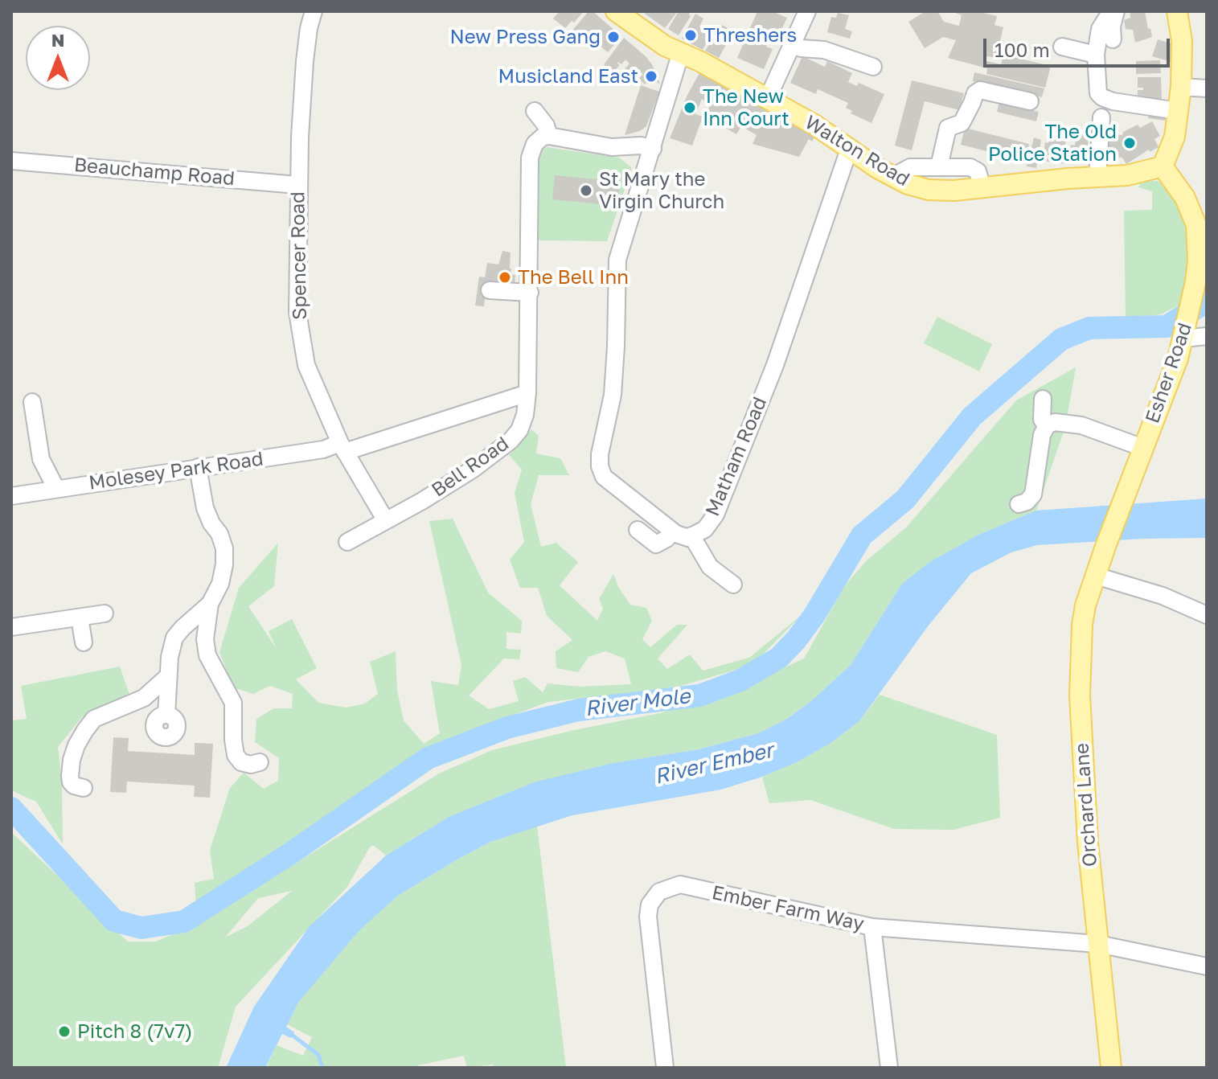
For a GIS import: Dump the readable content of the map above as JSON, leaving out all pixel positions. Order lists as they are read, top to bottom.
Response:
{
  "streets": {
    "main road": ["Walton Road", "Esher Road", "Orchard Lane"],
    "street": [
      "Beauchamp Road",
      "Spencer Road",
      "Matham Road",
      "Bell Road",
      "Molesey Park Road",
      "Ember Farm Way"
    ]
  },
  "crossings": [
    ["Walton Road", "Esher Road"],
    ["Walton Road", "Matham Road"],
    ["Beauchamp Road", "Spencer Road"],
    ["Spencer Road", "Bell Road"],
    ["Spencer Road", "Molesey Park Road"],
    ["Esher Road", "Orchard Lane"],
    ["Bell Road", "Molesey Park Road"],
    ["Orchard Lane", "Ember Farm Way"]
  ],
  "water": ["River Mole", "River Ember"],
  "places": [
    "Threshers",
    "New Press Gang",
    "Musicland East",
    "The New Inn Court",
    "The Old Police Station",
    "St Mary the Virgin Church",
    "The Bell Inn",
    "Pitch 8 (7v7)"
  ],
  "scale_bar": "100 m",
  "north": "top"
}
